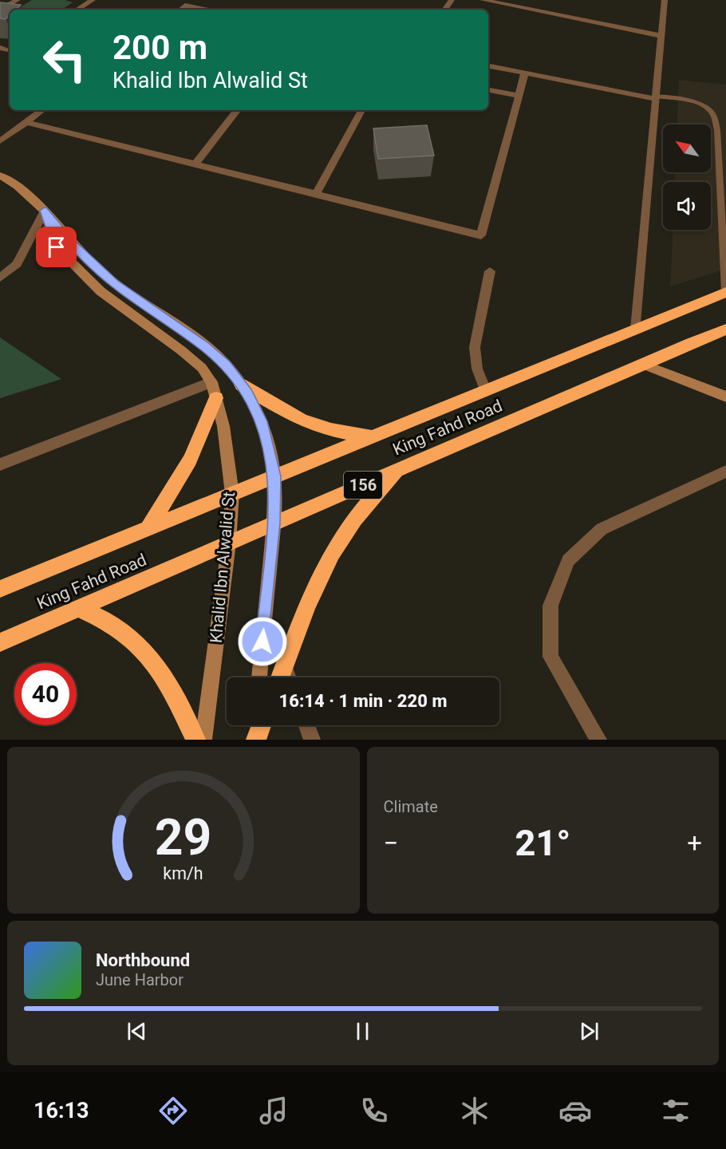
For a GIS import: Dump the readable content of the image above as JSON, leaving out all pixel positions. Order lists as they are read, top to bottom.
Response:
{
  "streets": {
    "highway": ["King Fahd Road", "156"],
    "street": ["Khalid Ibn Alwalid St"]
  },
  "crossings": [
    ["King Fahd Road", "Khalid Ibn Alwalid St"]
  ],
  "north": "top left",
  "page": {
    "turn": ["200 m", "Khalid Ibn Alwalid St"],
    "limit": "40",
    "trip": "16:14 · 1 min · 220 m",
    "tile": "Climate",
    "heat": ["−", "21°", "+"],
    "song": ["Northbound", "June Harbor"],
    "tabs": "16:13",
    "gauge": ["29", "km/h"]
  }
}
